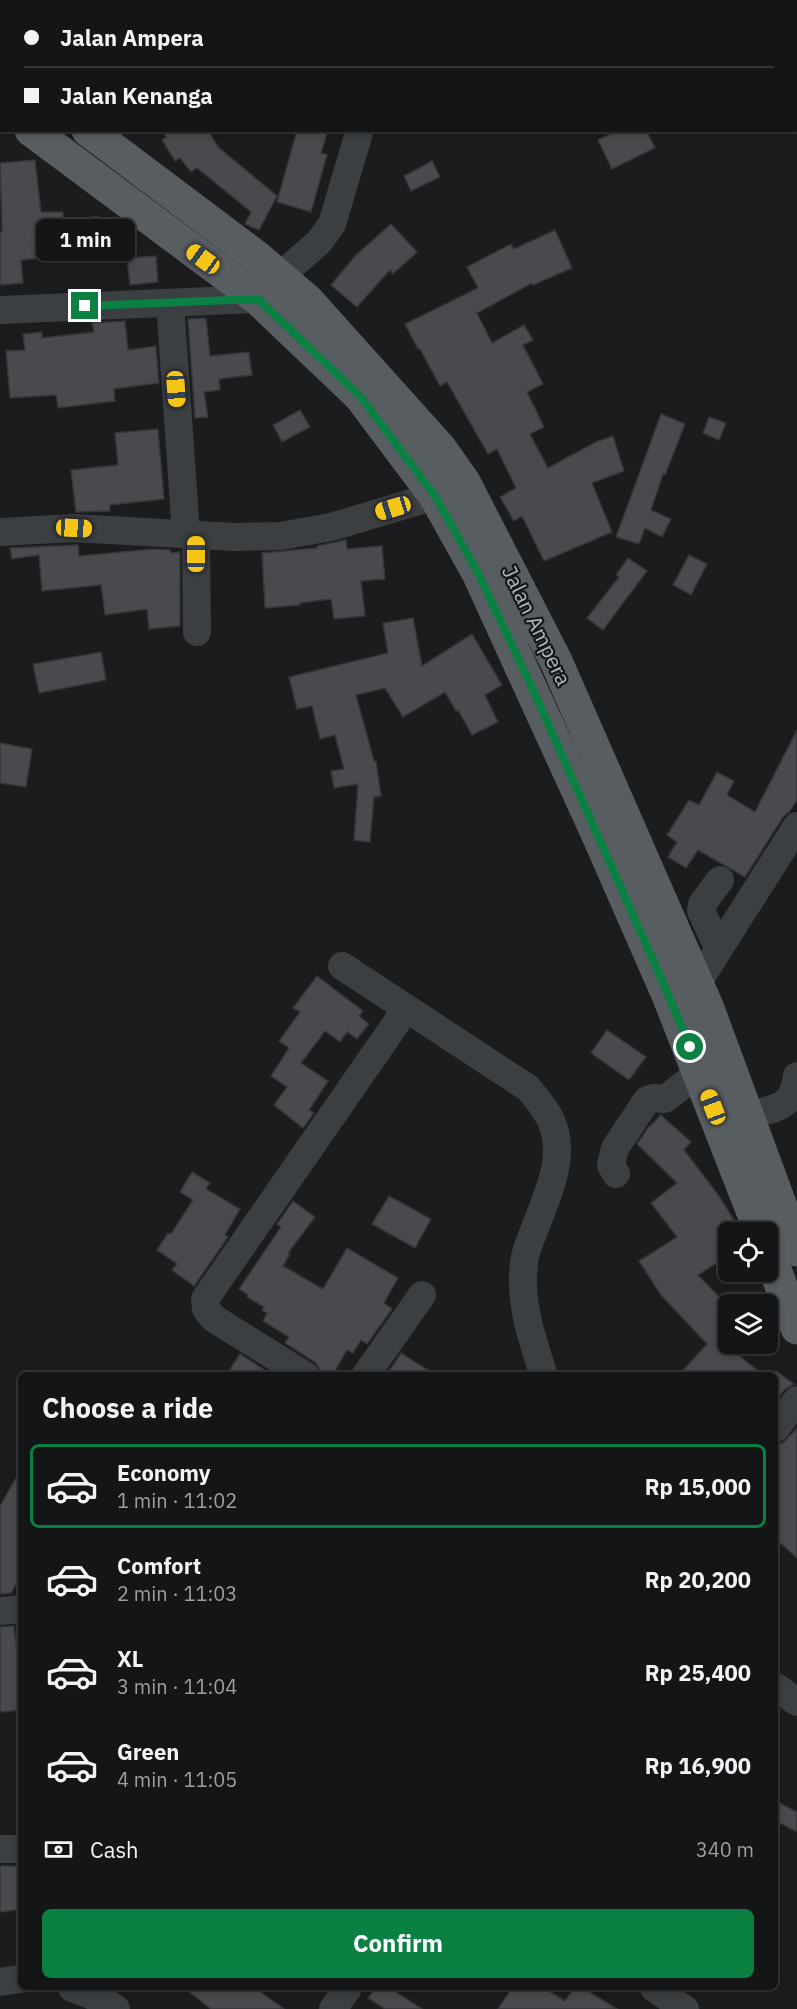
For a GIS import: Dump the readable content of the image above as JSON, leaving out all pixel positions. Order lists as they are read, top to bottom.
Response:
{
  "streets": {
    "main road": ["Jalan Ampera"]
  },
  "page": {
    "banner": ["Jalan Ampera", "Jalan Kenanga"],
    "bubble": "1 min",
    "heading": "Choose a ride",
    "list": [
      {
        "name": "Economy",
        "note": "1 min · 11:02",
        "value": "Rp 15,000"
      },
      {
        "name": "Comfort",
        "note": "2 min · 11:03",
        "value": "Rp 20,200"
      },
      {
        "name": "XL",
        "note": "3 min · 11:04",
        "value": "Rp 25,400"
      },
      {
        "name": "Green",
        "note": "4 min · 11:05",
        "value": "Rp 16,900"
      }
    ],
    "pay": ["Cash", "340 m"],
    "buttons": "Confirm"
  }
}
